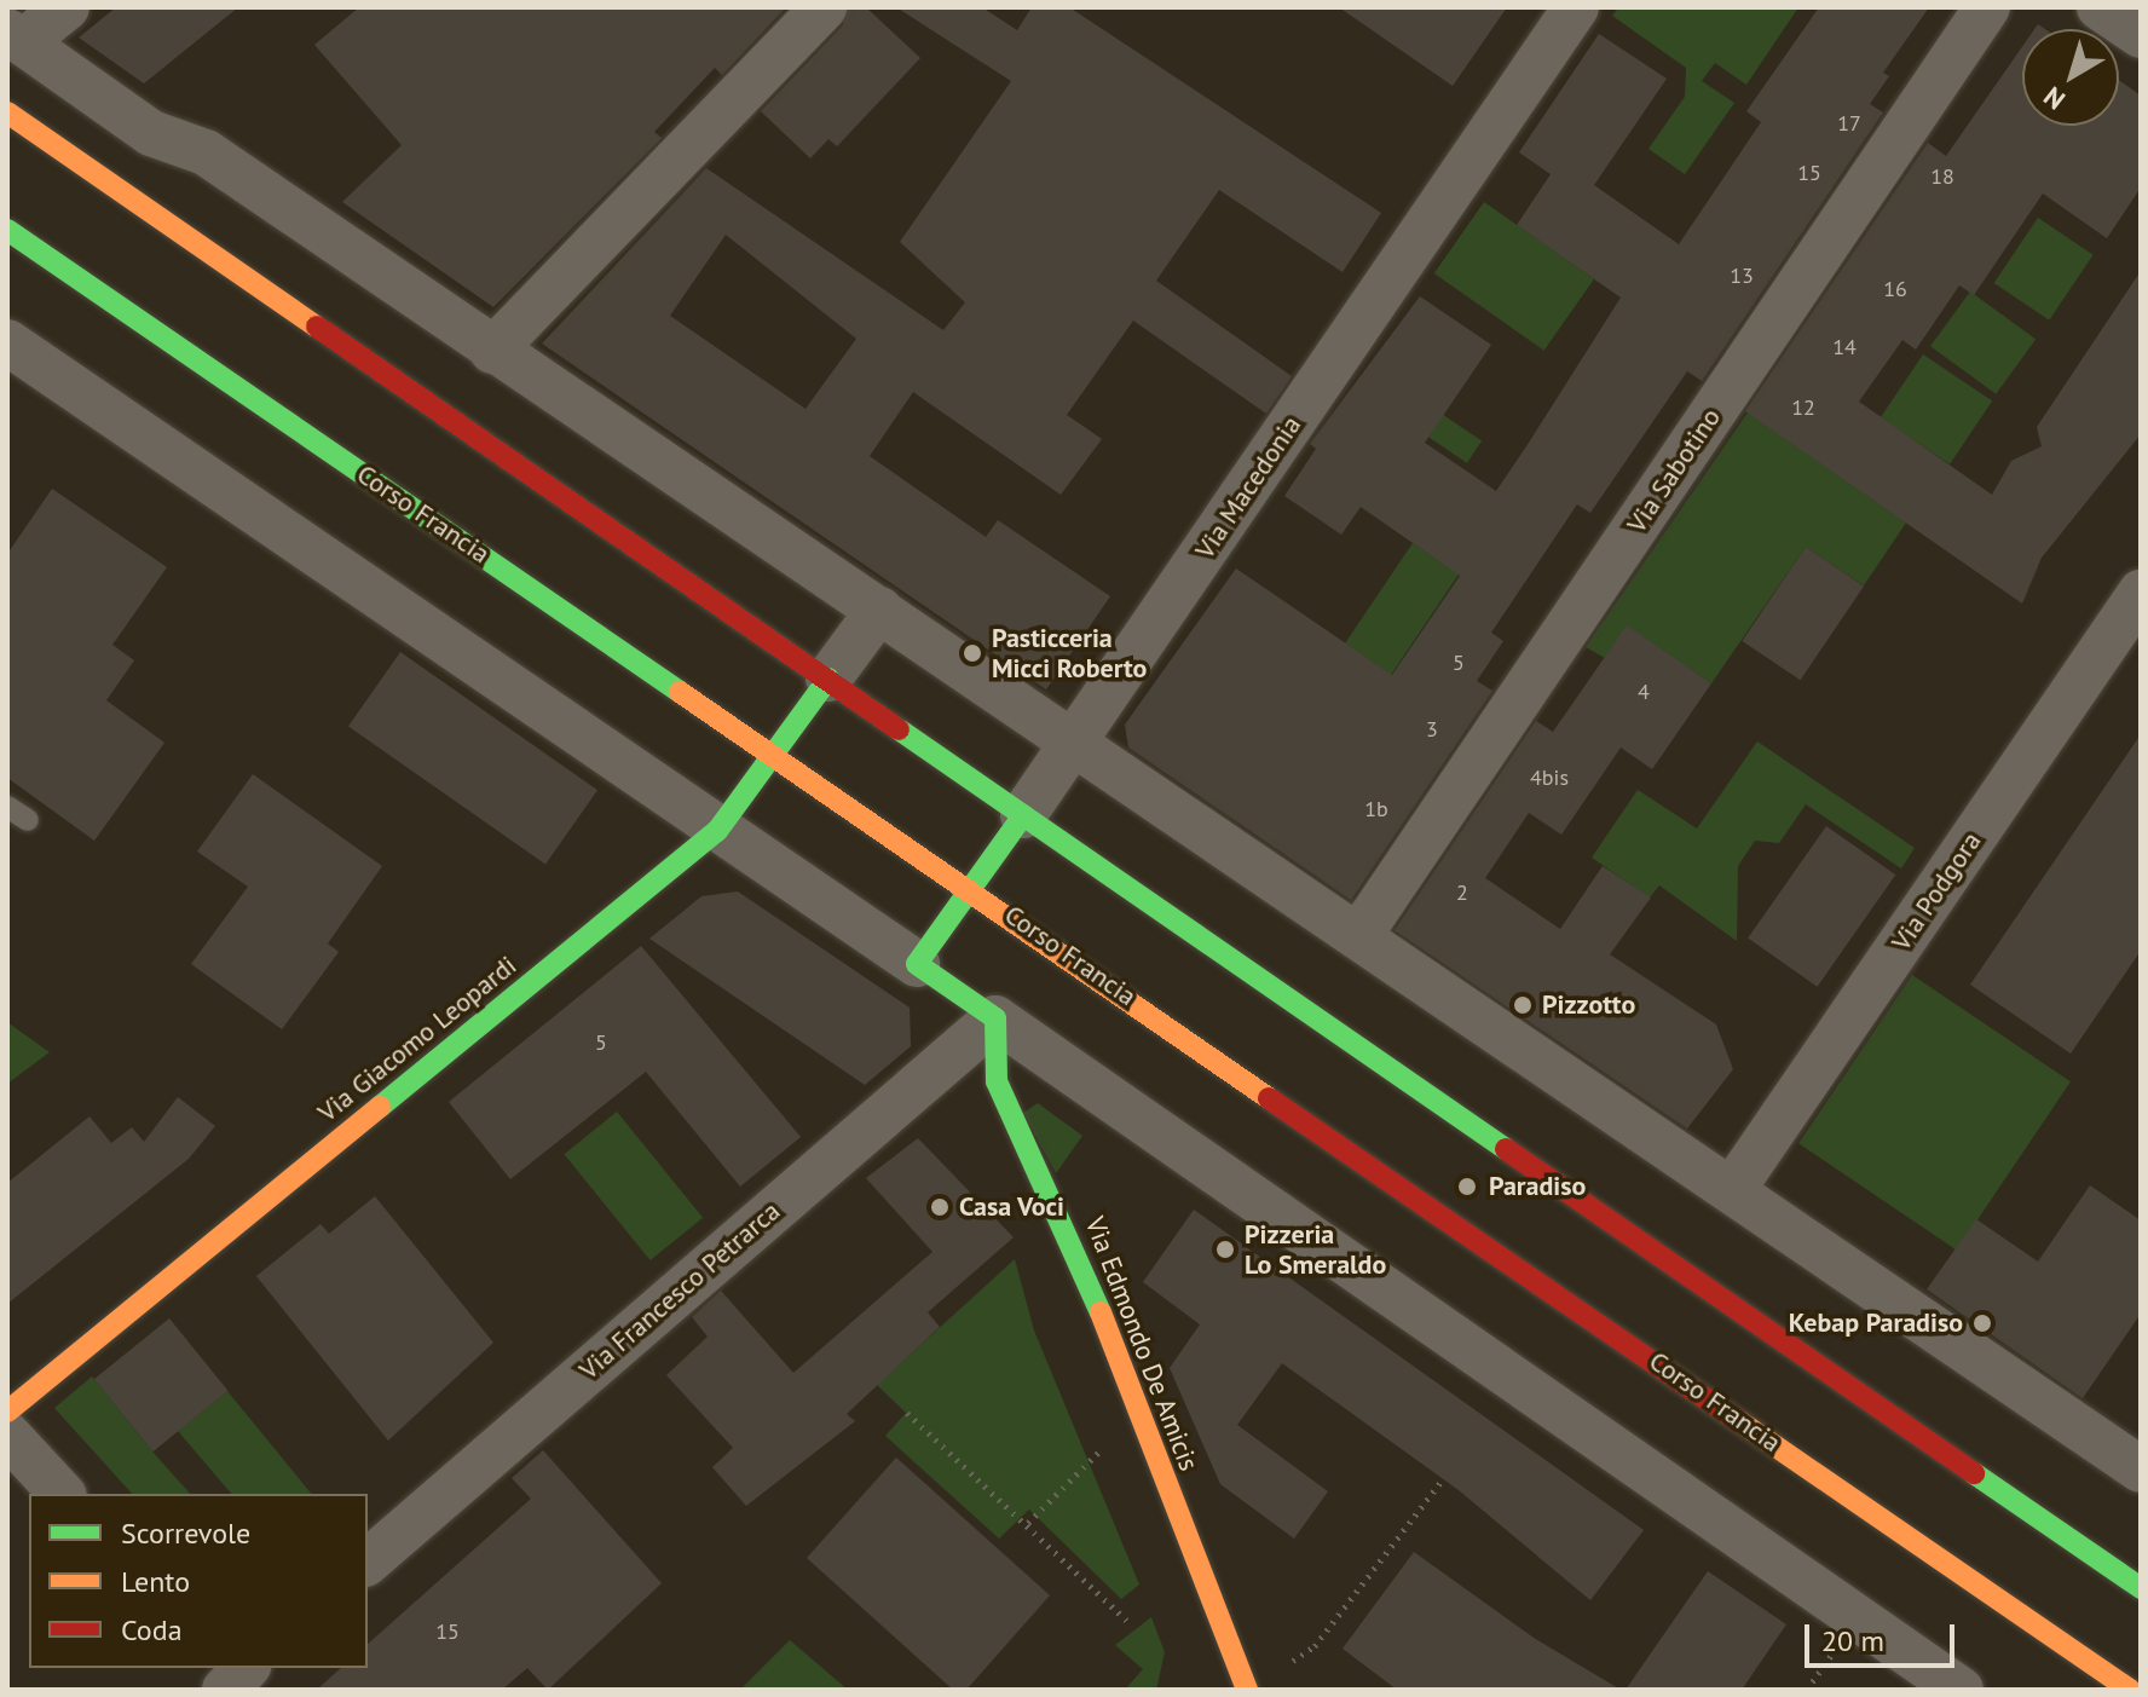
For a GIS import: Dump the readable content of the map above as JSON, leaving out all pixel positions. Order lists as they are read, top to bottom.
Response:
{
  "streets": {
    "main road": [
      "Via Macedonia",
      "Corso Francia",
      "Via Giacomo Leopardi",
      "Via Edmondo De Amicis"
    ],
    "street": ["Via Sabotino", "Via Podgora", "Via Francesco Petrarca"]
  },
  "crossings": [
    ["Via Macedonia", "Corso Francia"],
    ["Corso Francia", "Via Giacomo Leopardi"],
    ["Via Francesco Petrarca", "Via Edmondo De Amicis"]
  ],
  "places": [
    "Pasticceria Micci Roberto",
    "Pizzotto",
    "Paradiso",
    "Casa Voci",
    "Pizzeria Lo Smeraldo",
    "Kebap Paradiso"
  ],
  "house_numbers": [
    "17",
    "15",
    "18",
    "13",
    "16",
    "14",
    "12",
    "5",
    "4",
    "3",
    "4bis",
    "1b",
    "2",
    "5",
    "15"
  ],
  "legend": ["Scorrevole", "Lento", "Coda"],
  "scale_bar": "20 m",
  "north": "bottom left"
}
